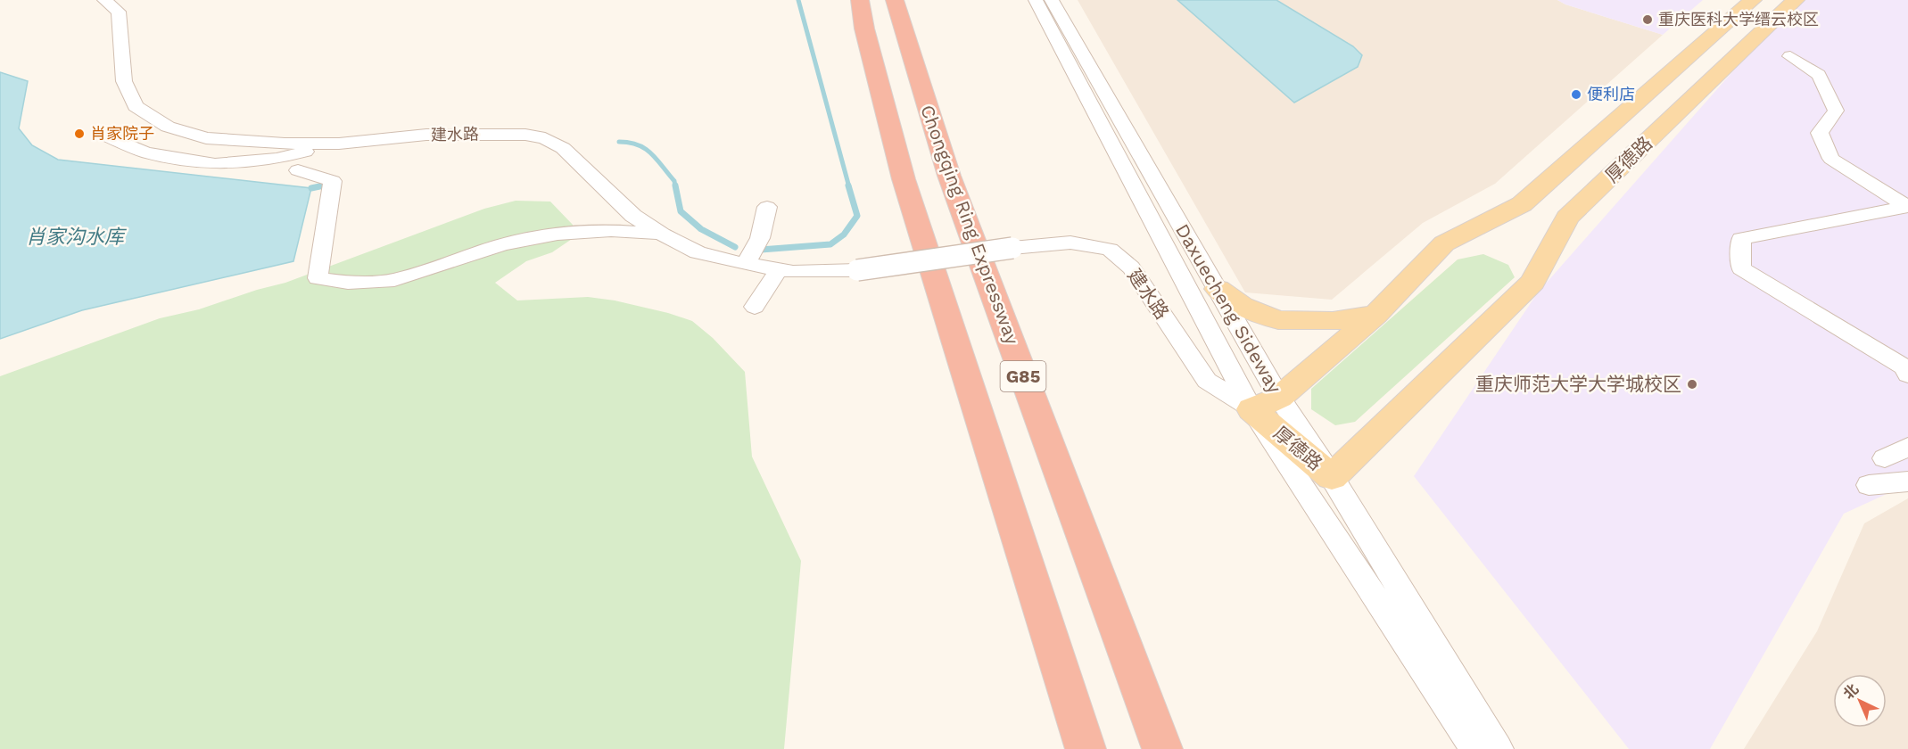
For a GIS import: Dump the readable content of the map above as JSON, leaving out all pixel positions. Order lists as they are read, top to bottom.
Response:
{
  "streets": {
    "highway": ["Chongqing Ring Expressway", "G85"],
    "main road": ["厚德路"],
    "street": ["建水路", "Daxuecheng Sideway"]
  },
  "crossings": [
    ["建水路", "厚德路"],
    ["建水路", "Daxuecheng Sideway"],
    ["厚德路", "Daxuecheng Sideway"]
  ],
  "water": ["肖家沟水库"],
  "places": [
    "重庆医科大学缙云校区",
    "便利店",
    "肖家院子",
    "重庆师范大学大学城校区"
  ],
  "north": "top left"
}
